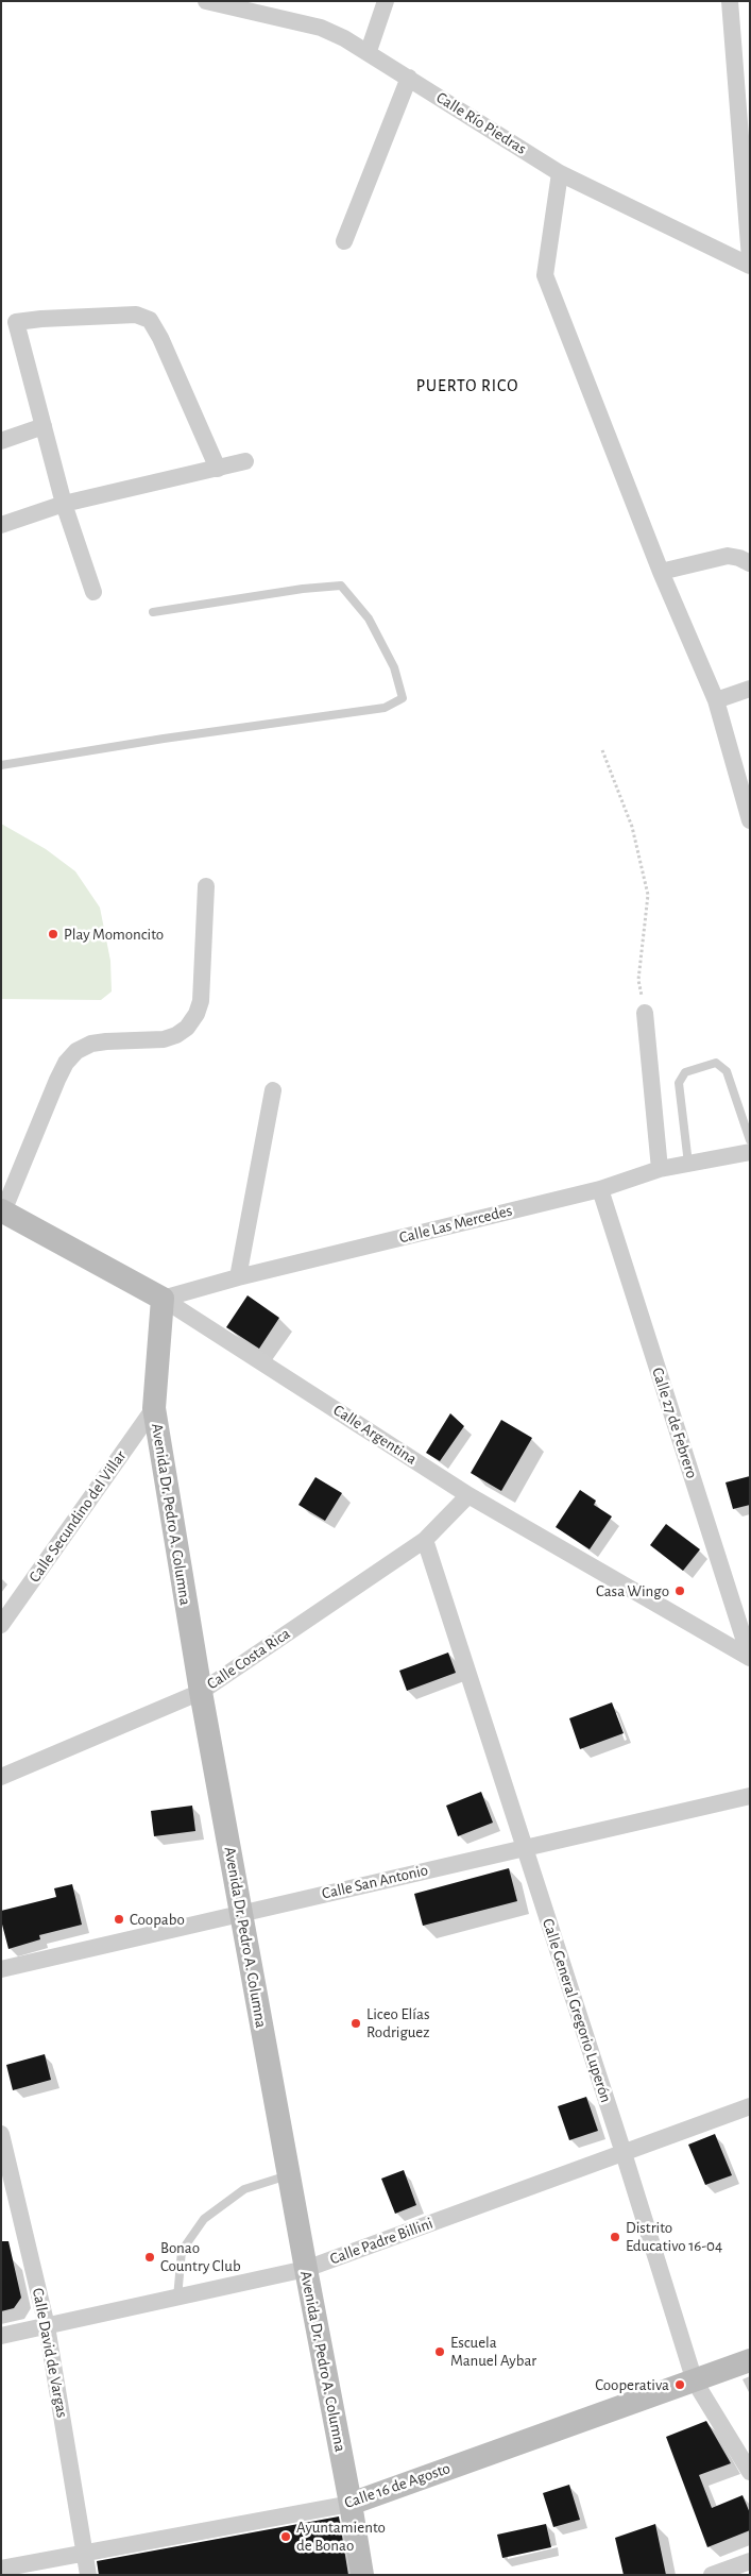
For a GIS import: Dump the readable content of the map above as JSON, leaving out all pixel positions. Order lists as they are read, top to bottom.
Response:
{
  "streets": {
    "main road": ["Calle Argentina", "Avenida Dr. Pedro A. Columna", "Calle 16 de Agosto"],
    "street": [
      "Calle Río Piedras",
      "Calle Las Mercedes",
      "Calle 27 de Febrero",
      "Calle Secundino del Villar",
      "Calle Costa Rica",
      "Calle San Antonio",
      "Calle General Gregorio Luperón",
      "Calle Padre Billini",
      "Calle David de Vargas"
    ]
  },
  "crossings": [
    ["Calle Las Mercedes", "Calle 27 de Febrero"],
    ["Calle Las Mercedes", "Calle Argentina"],
    ["Calle Las Mercedes", "Avenida Dr. Pedro A. Columna"],
    ["Calle 27 de Febrero", "Calle Argentina"],
    ["Calle Argentina", "Avenida Dr. Pedro A. Columna"],
    ["Calle Argentina", "Calle Costa Rica"],
    ["Avenida Dr. Pedro A. Columna", "Calle Secundino del Villar"],
    ["Avenida Dr. Pedro A. Columna", "Calle Costa Rica"],
    ["Avenida Dr. Pedro A. Columna", "Calle San Antonio"],
    ["Avenida Dr. Pedro A. Columna", "Calle Padre Billini"],
    ["Avenida Dr. Pedro A. Columna", "Calle 16 de Agosto"],
    ["Calle Costa Rica", "Calle General Gregorio Luperón"],
    ["Calle San Antonio", "Calle General Gregorio Luperón"],
    ["Calle General Gregorio Luperón", "Calle Padre Billini"],
    ["Calle General Gregorio Luperón", "Calle 16 de Agosto"],
    ["Calle Padre Billini", "Calle David de Vargas"],
    ["Calle David de Vargas", "Calle 16 de Agosto"]
  ],
  "districts": ["PUERTO RICO"],
  "places": [
    "Play Momoncito",
    "Casa Wingo",
    "Coopabo",
    "Liceo Elías Rodriguez",
    "Distrito Educativo 16-04",
    "Bonao Country Club",
    "Escuela Manuel Aybar",
    "Cooperativa",
    "Ayuntamiento de Bonao"
  ]
}
